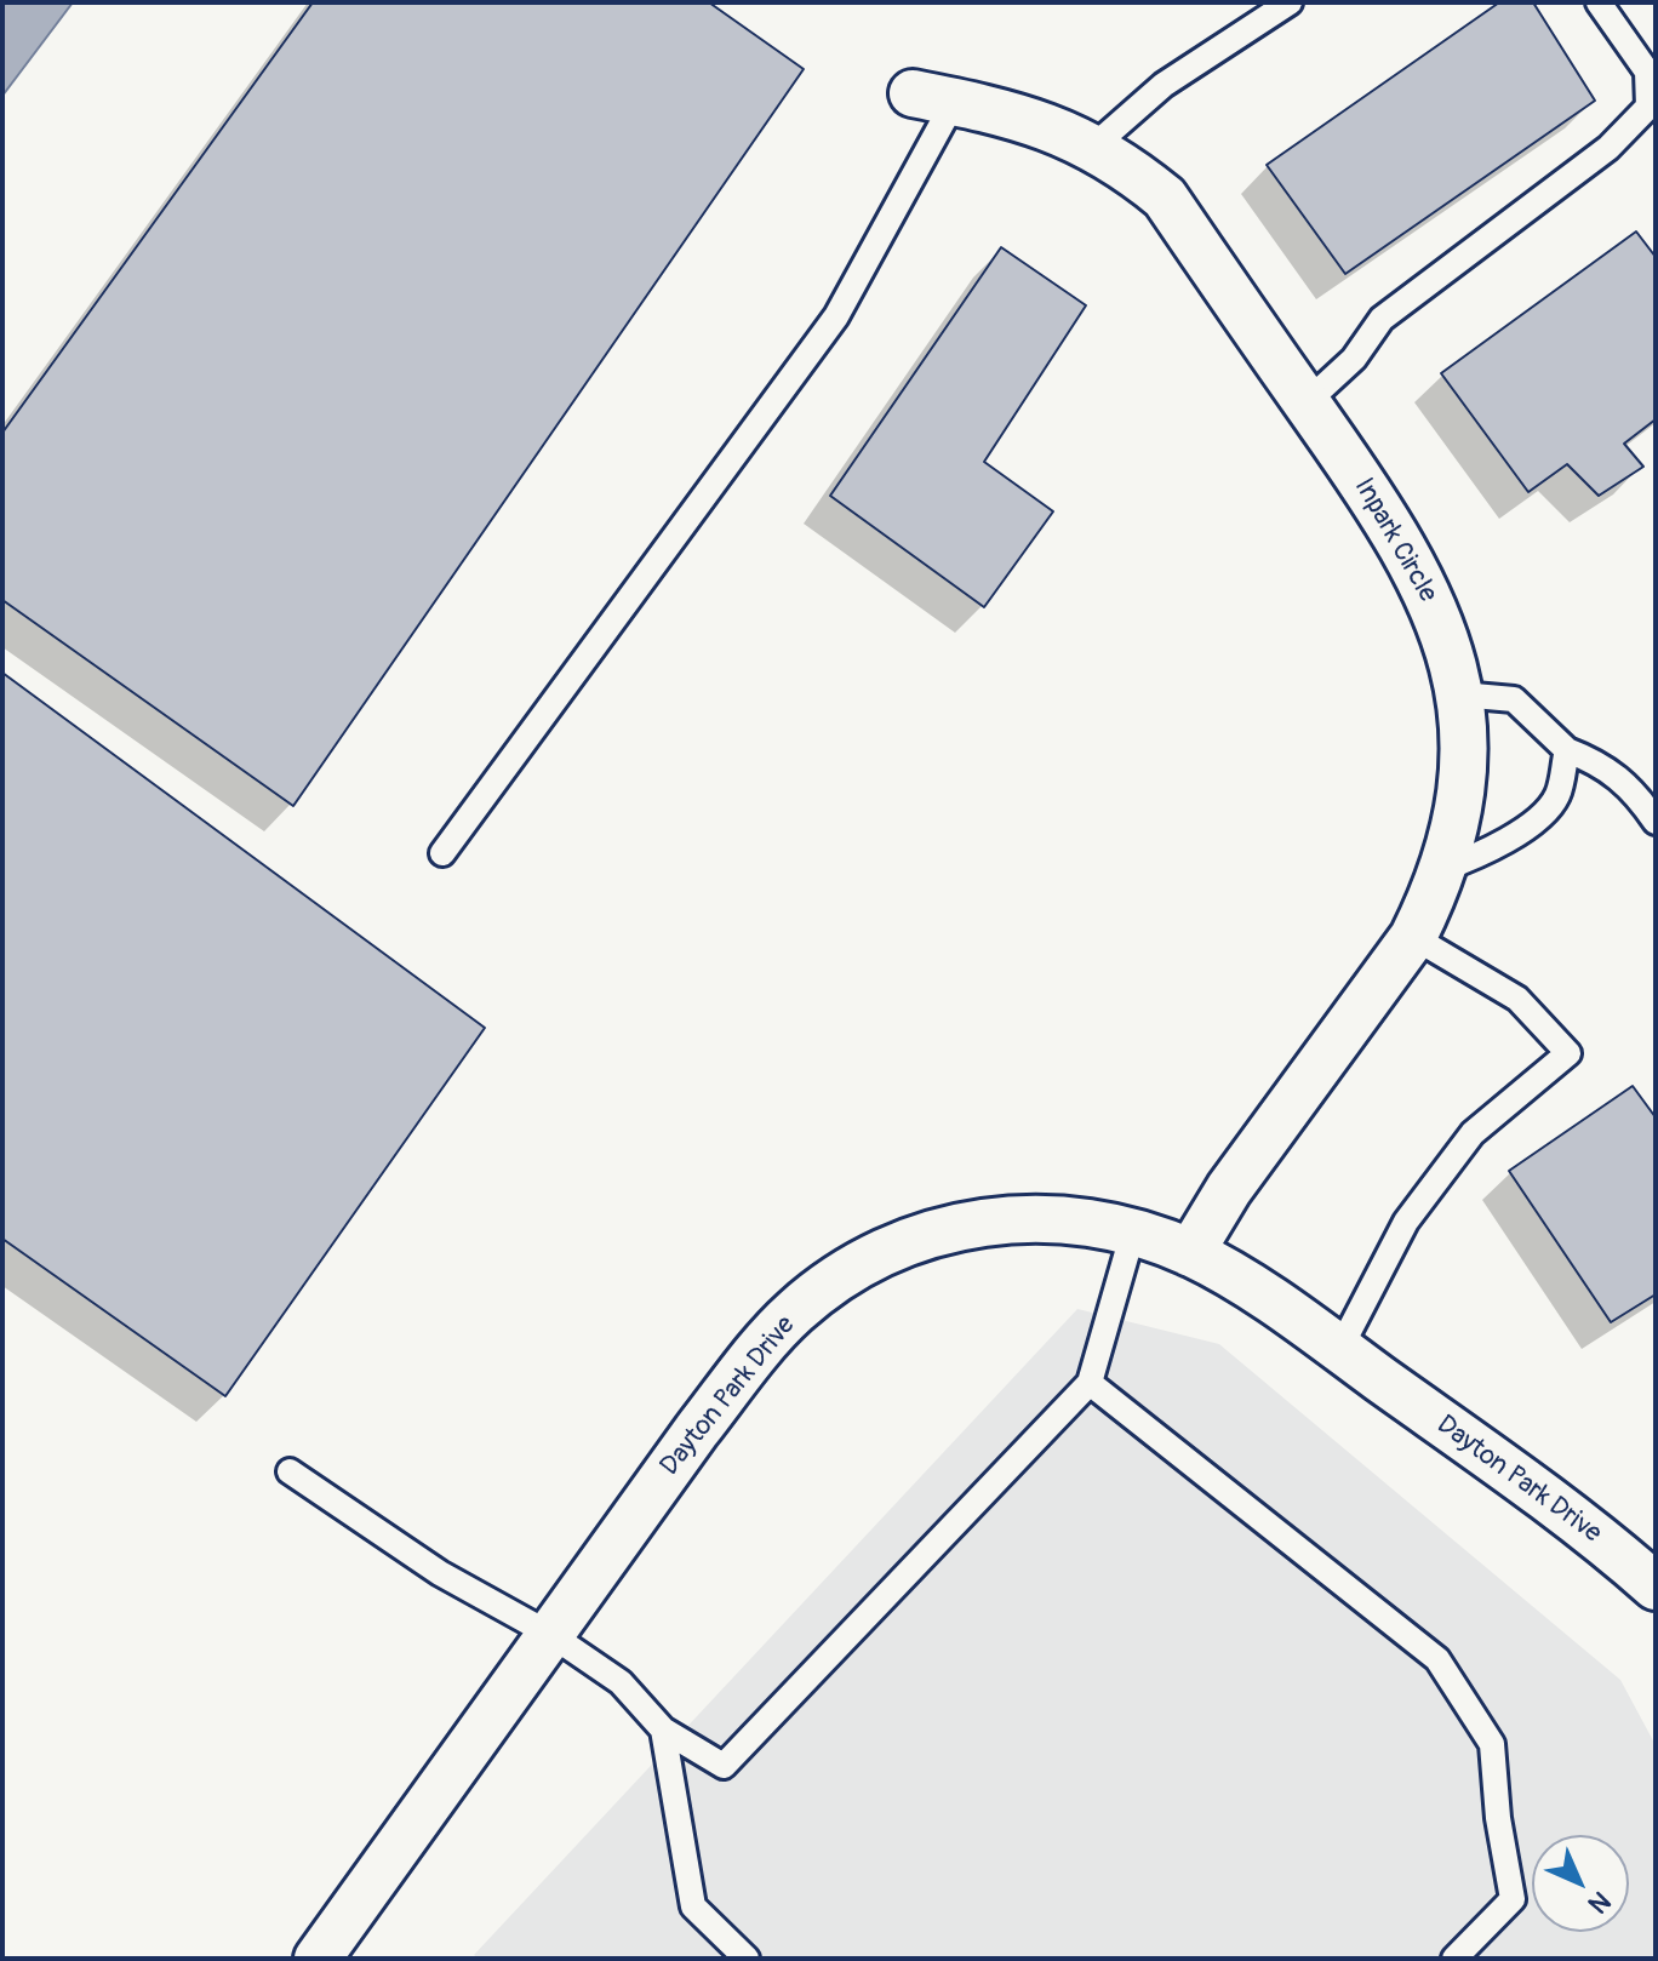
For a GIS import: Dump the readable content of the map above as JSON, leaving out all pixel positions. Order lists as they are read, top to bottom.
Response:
{
  "streets": {
    "street": ["Inpark Circle", "Dayton Park Drive"]
  },
  "crossings": [
    ["Inpark Circle", "Dayton Park Drive"]
  ],
  "north": "bottom right"
}
